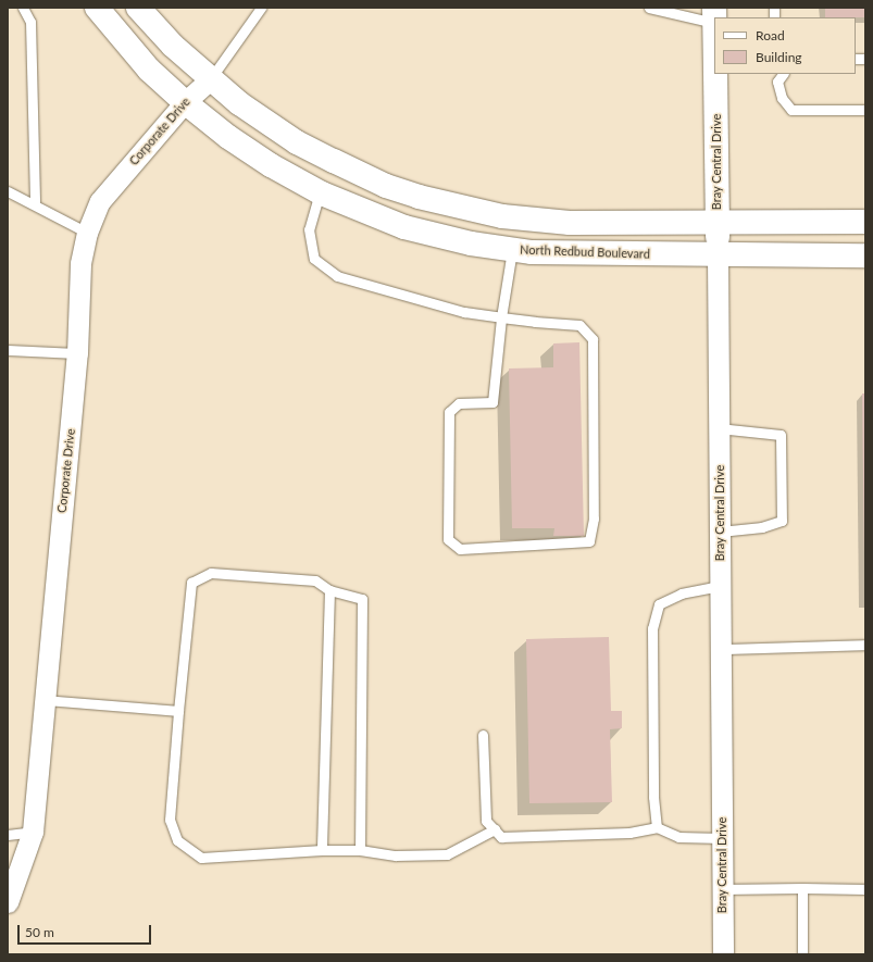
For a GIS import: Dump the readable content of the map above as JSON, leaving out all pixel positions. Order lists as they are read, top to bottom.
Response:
{
  "streets": {
    "street": ["Corporate Drive", "Bray Central Drive", "North Redbud Boulevard"]
  },
  "crossings": [
    ["Corporate Drive", "North Redbud Boulevard"],
    ["Bray Central Drive", "North Redbud Boulevard"]
  ],
  "legend": ["Road", "Building"],
  "scale_bar": "50 m"
}
